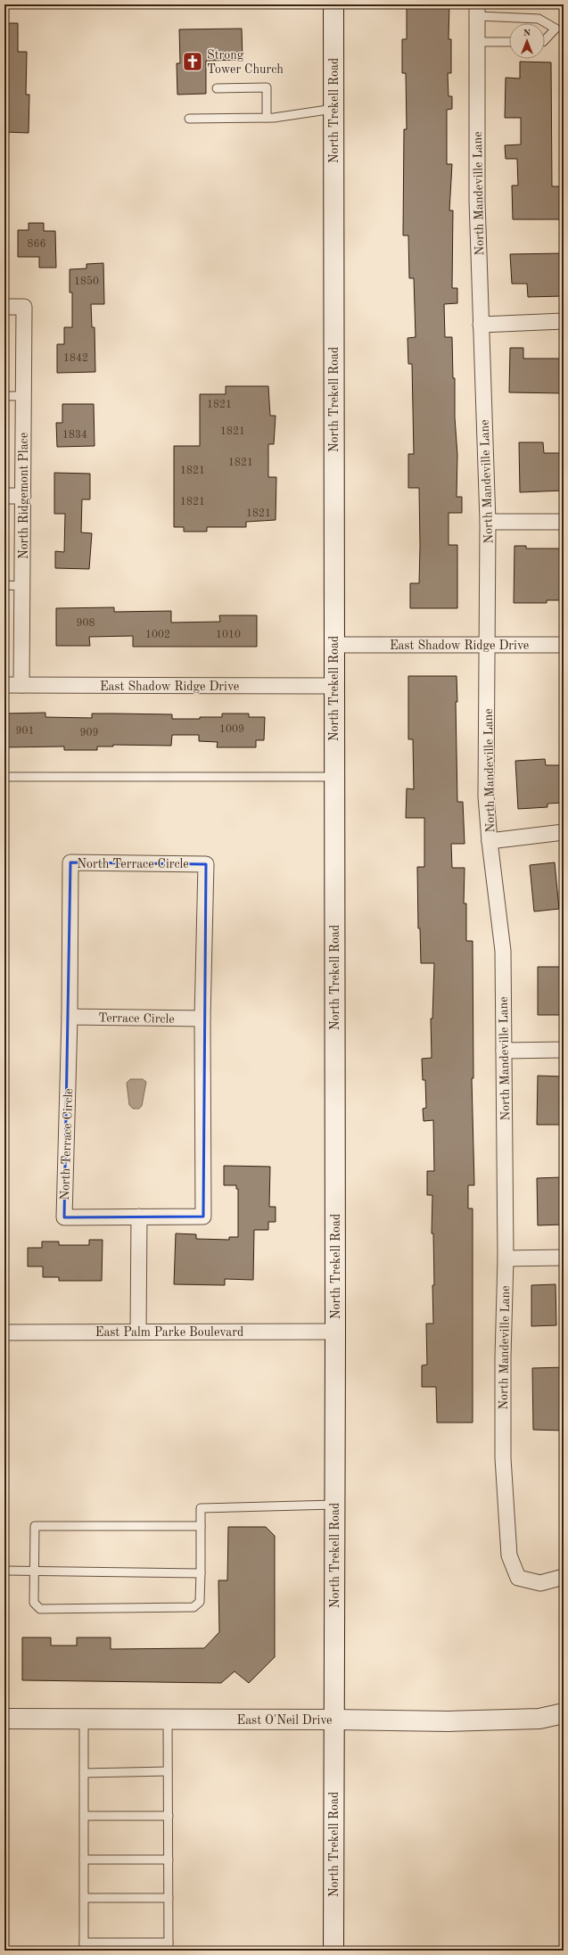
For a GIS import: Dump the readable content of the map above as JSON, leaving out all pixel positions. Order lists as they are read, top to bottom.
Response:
{
  "streets": {
    "main road": ["North Trekell Road", "East O'Neil Drive"],
    "street": [
      "North Mandeville Lane",
      "North Ridgemont Place",
      "East Shadow Ridge Drive",
      "North Terrace Circle",
      "Terrace Circle",
      "East Palm Parke Boulevard"
    ]
  },
  "crossings": [
    ["North Trekell Road", "East Shadow Ridge Drive"],
    ["North Trekell Road", "East Palm Parke Boulevard"],
    ["North Trekell Road", "East O'Neil Drive"],
    ["North Mandeville Lane", "East Shadow Ridge Drive"],
    ["North Ridgemont Place", "East Shadow Ridge Drive"],
    ["North Terrace Circle", "Terrace Circle"]
  ],
  "places": {
    "church": ["Strong Tower Church"]
  },
  "house_numbers": [
    "866",
    "1850",
    "1842",
    "1821",
    "1821",
    "1834",
    "1821",
    "1821",
    "1821",
    "1821",
    "908",
    "1002",
    "1010",
    "1009",
    "901",
    "909"
  ],
  "north": "top"
}
